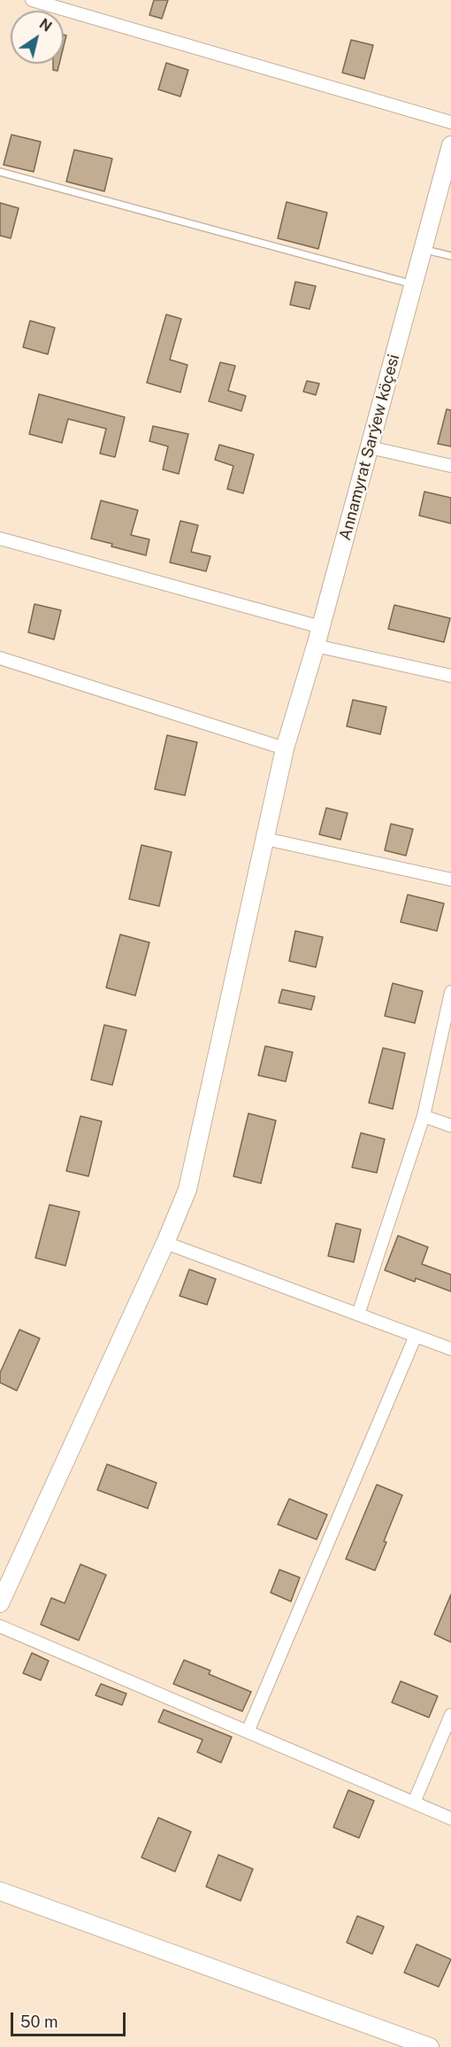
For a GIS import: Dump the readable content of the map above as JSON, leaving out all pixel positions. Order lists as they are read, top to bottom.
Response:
{
  "streets": {
    "street": ["Annamyrat Sarýew köçesi"]
  },
  "scale_bar": "50 m",
  "north": "top right"
}
